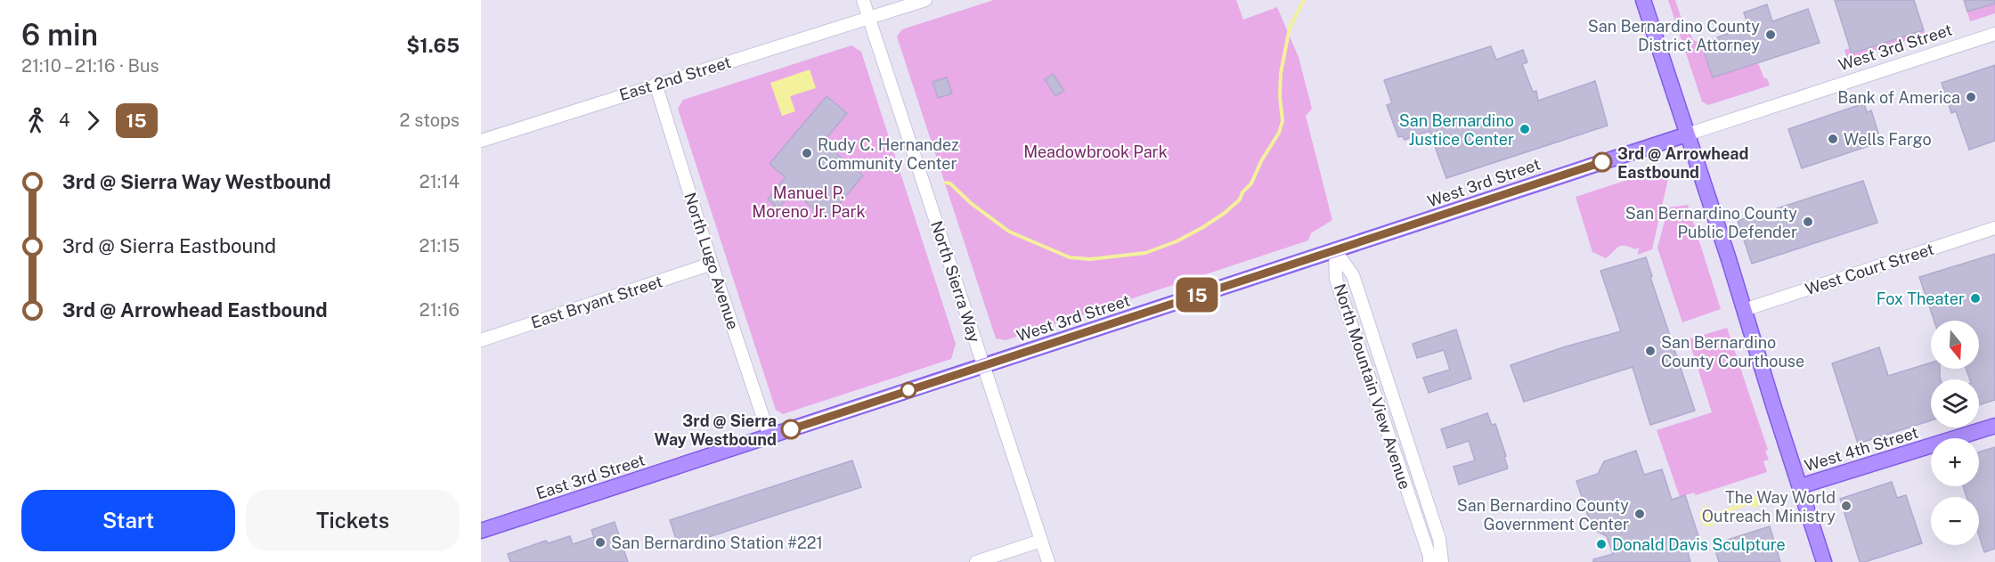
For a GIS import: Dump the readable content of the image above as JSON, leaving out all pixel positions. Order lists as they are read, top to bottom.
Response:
{
  "streets": {
    "main road": ["West 3rd Street", "West 4th Street", "East 3rd Street"],
    "street": [
      "East 2nd Street",
      "North Lugo Avenue",
      "West Court Street",
      "North Sierra Way",
      "East Bryant Street",
      "North Mountain View Avenue"
    ]
  },
  "crossings": [
    ["West 3rd Street", "North Sierra Way"],
    ["West 3rd Street", "North Mountain View Avenue"],
    ["West 3rd Street", "East 3rd Street"],
    ["East 2nd Street", "North Lugo Avenue"],
    ["East 2nd Street", "North Sierra Way"],
    ["North Lugo Avenue", "East Bryant Street"],
    ["North Lugo Avenue", "East 3rd Street"],
    ["North Sierra Way", "East 3rd Street"]
  ],
  "parks": ["Meadowbrook Park", "Manuel P. Moreno Jr. Park"],
  "places": [
    "San Bernardino County District Attorney",
    "Bank of America",
    "San Bernardino Justice Center",
    "Wells Fargo",
    "Rudy C. Hernandez Community Center",
    "3rd @ Arrowhead Eastbound",
    "San Bernardino County Public Defender",
    "Fox Theater",
    "San Bernardino County Courthouse",
    "3rd @ Sierra Way Westbound",
    "The Way World Outreach Ministry",
    "San Bernardino County Government Center",
    "San Bernardino Station #221",
    "Donald Davis Sculpture"
  ],
  "lines": ["bus line 15"],
  "north": "bottom",
  "page": {
    "heading": ["6 min", "21:10 – 21:16 · Bus", "$1.65"],
    "on_map": "15",
    "legs": ["4", "15", "2 stops"],
    "list": [
      {
        "name": "3rd @ Sierra Way Westbound",
        "value": "21:14"
      },
      {
        "name": "3rd @ Sierra Eastbound",
        "value": "21:15"
      },
      {
        "name": "3rd @ Arrowhead Eastbound",
        "value": "21:16"
      }
    ],
    "map_buttons": ["+", "−"],
    "buttons": ["Start", "Tickets"]
  }
}
